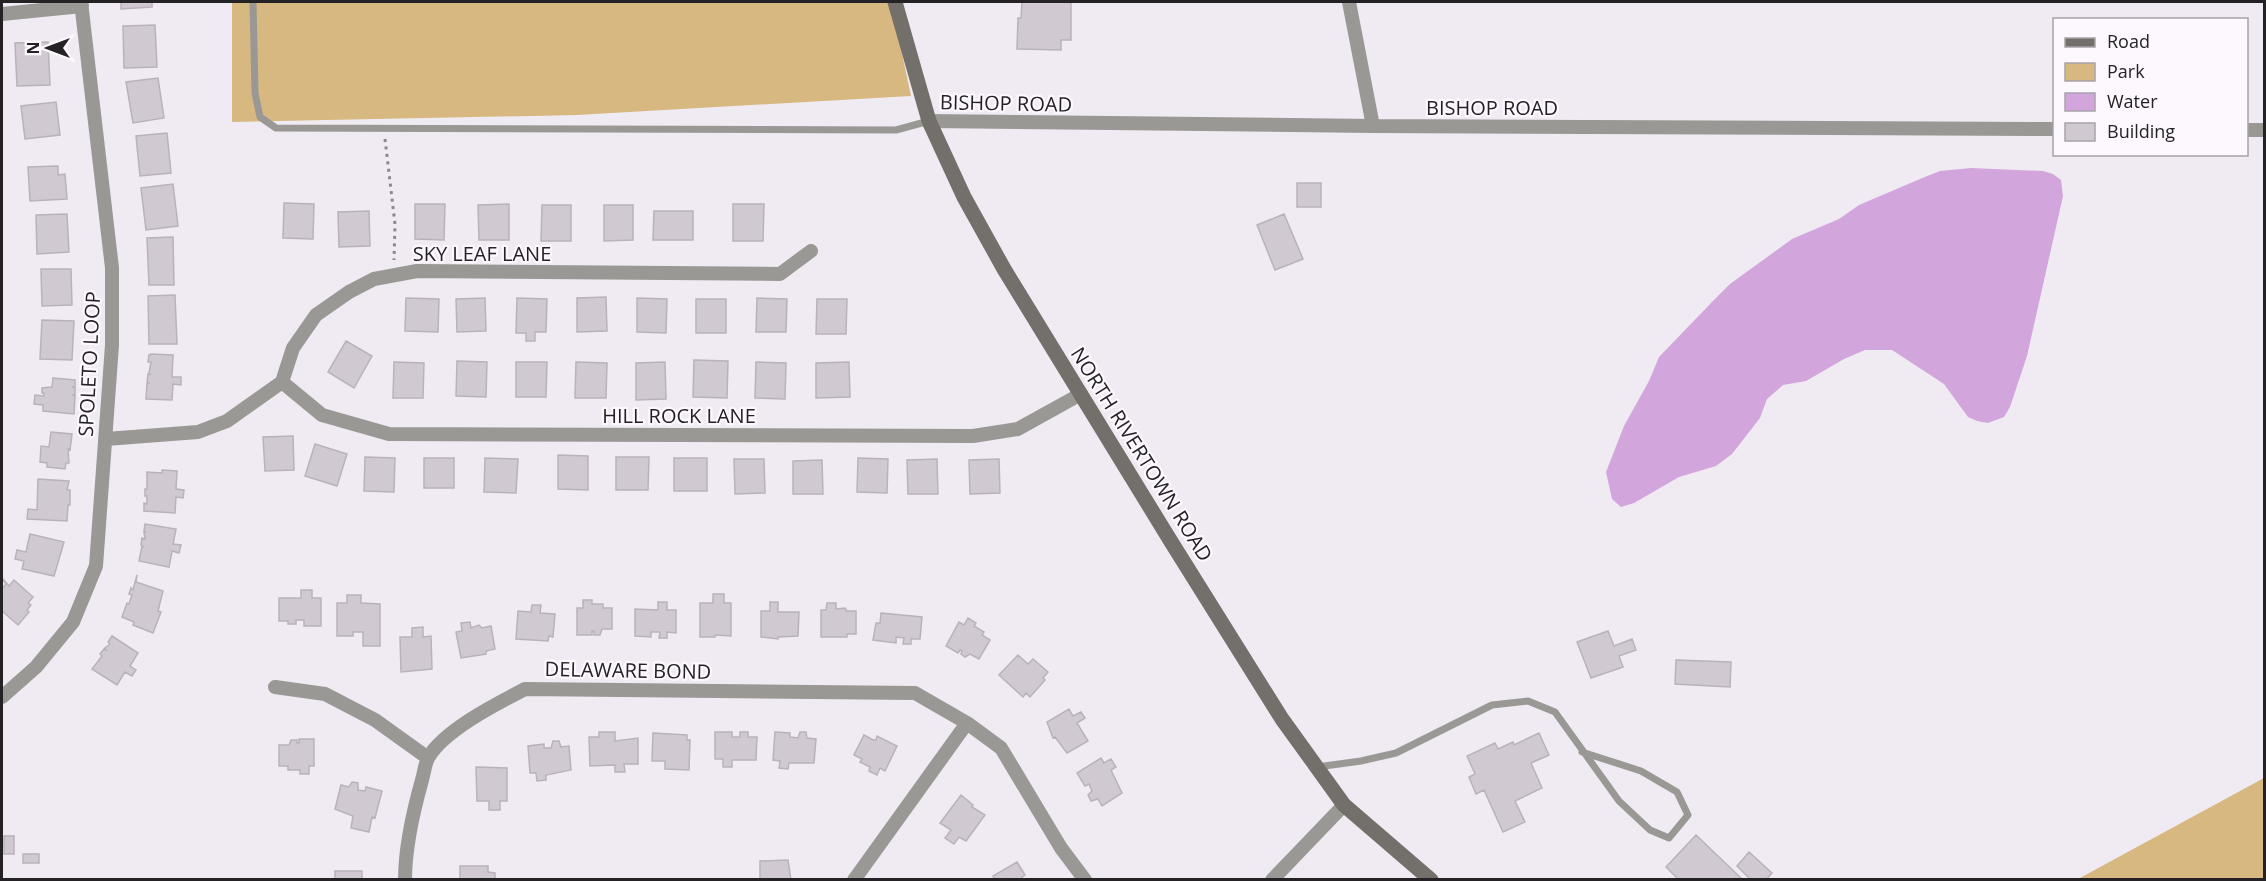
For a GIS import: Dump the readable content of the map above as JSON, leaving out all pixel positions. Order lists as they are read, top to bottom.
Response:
{
  "streets": {
    "street": [
      "BISHOP ROAD",
      "SKY LEAF LANE",
      "SPOLETO LOOP",
      "HILL ROCK LANE",
      "NORTH RIVERTOWN ROAD",
      "DELAWARE BOND"
    ]
  },
  "crossings": [
    ["BISHOP ROAD", "NORTH RIVERTOWN ROAD"],
    ["SKY LEAF LANE", "HILL ROCK LANE"],
    ["HILL ROCK LANE", "NORTH RIVERTOWN ROAD"]
  ],
  "legend": [
    "Road",
    "Park",
    "Water",
    "Building"
  ],
  "north": "left"
}
